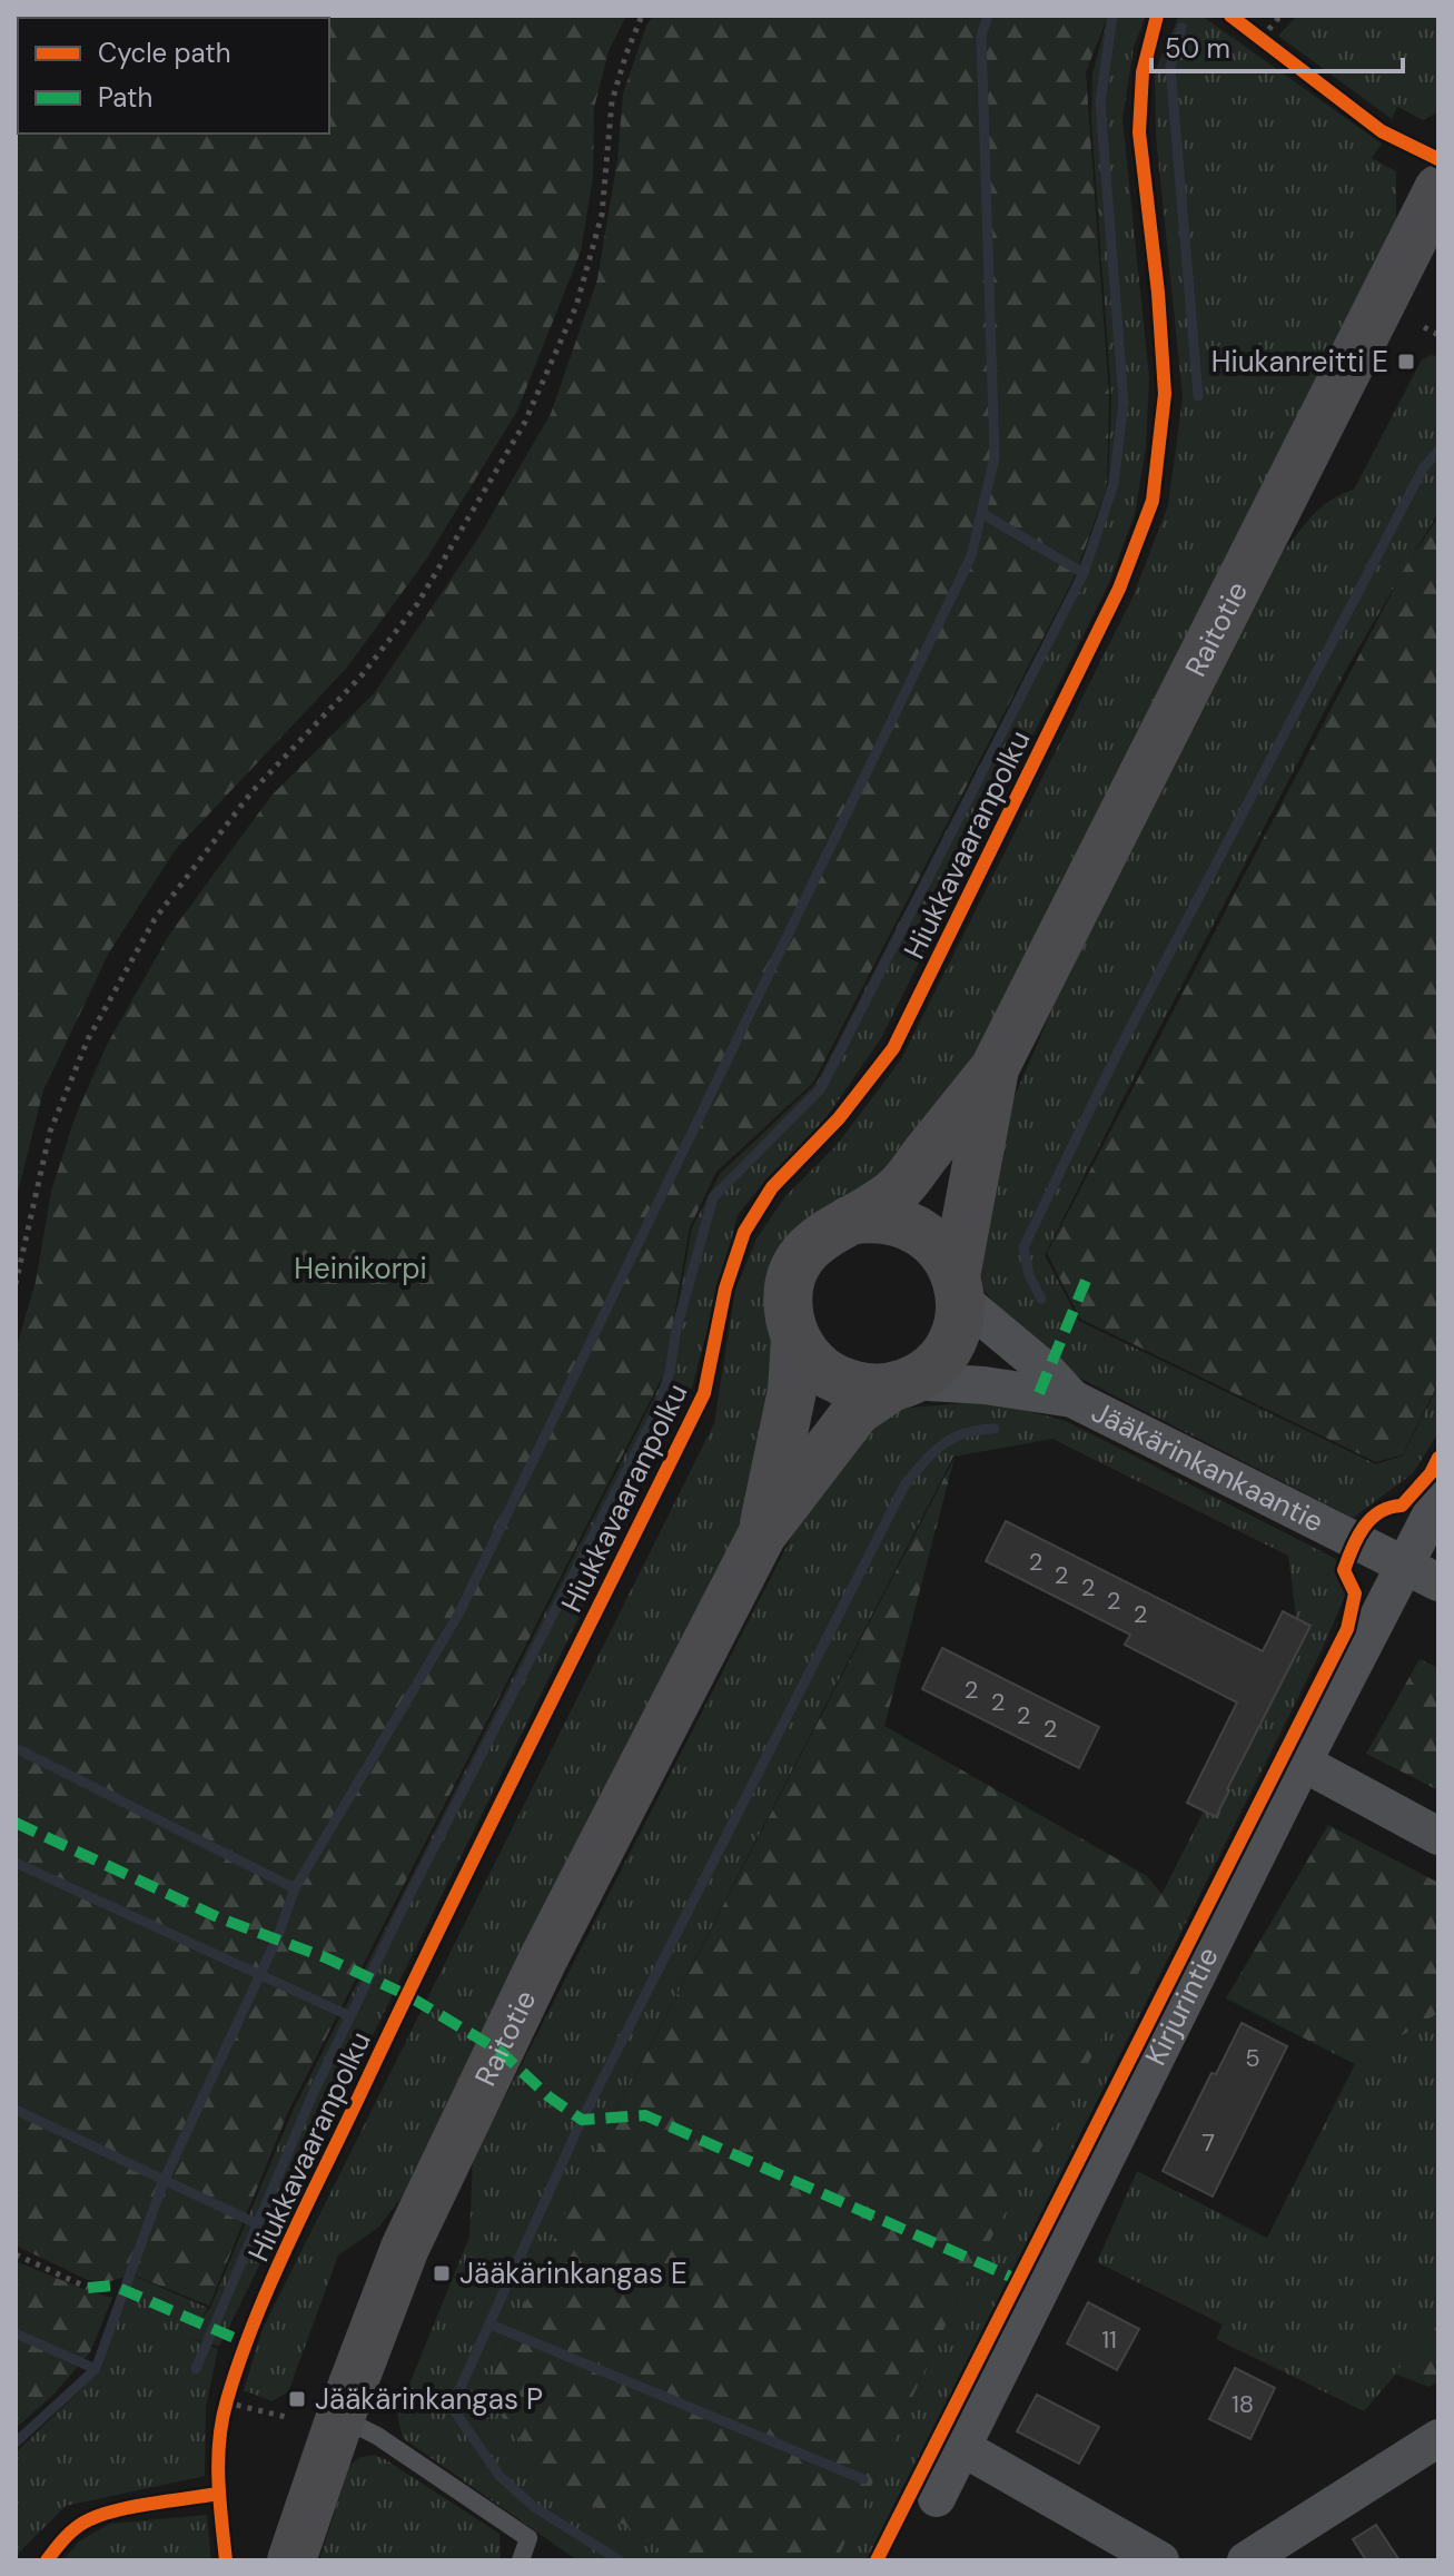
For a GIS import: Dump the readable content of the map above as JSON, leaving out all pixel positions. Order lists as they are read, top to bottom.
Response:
{
  "streets": {
    "main road": ["Raitotie"],
    "street": ["Jääkärinkankaantie", "Kirjurintie"],
    "cycle path": ["Hiukkavaaranpolku"]
  },
  "crossings": [
    ["Raitotie", "Jääkärinkankaantie"],
    ["Jääkärinkankaantie", "Kirjurintie"]
  ],
  "parks": ["Heinikorpi"],
  "places": {
    "transit": ["Hiukanreitti E", "Jääkärinkangas E", "Jääkärinkangas P"]
  },
  "house_numbers": [
    "2",
    "2",
    "2",
    "2",
    "2",
    "2",
    "2",
    "2",
    "2",
    "5",
    "7",
    "11",
    "18"
  ],
  "legend": ["Cycle path", "Path"],
  "scale_bar": "50 m"
}
